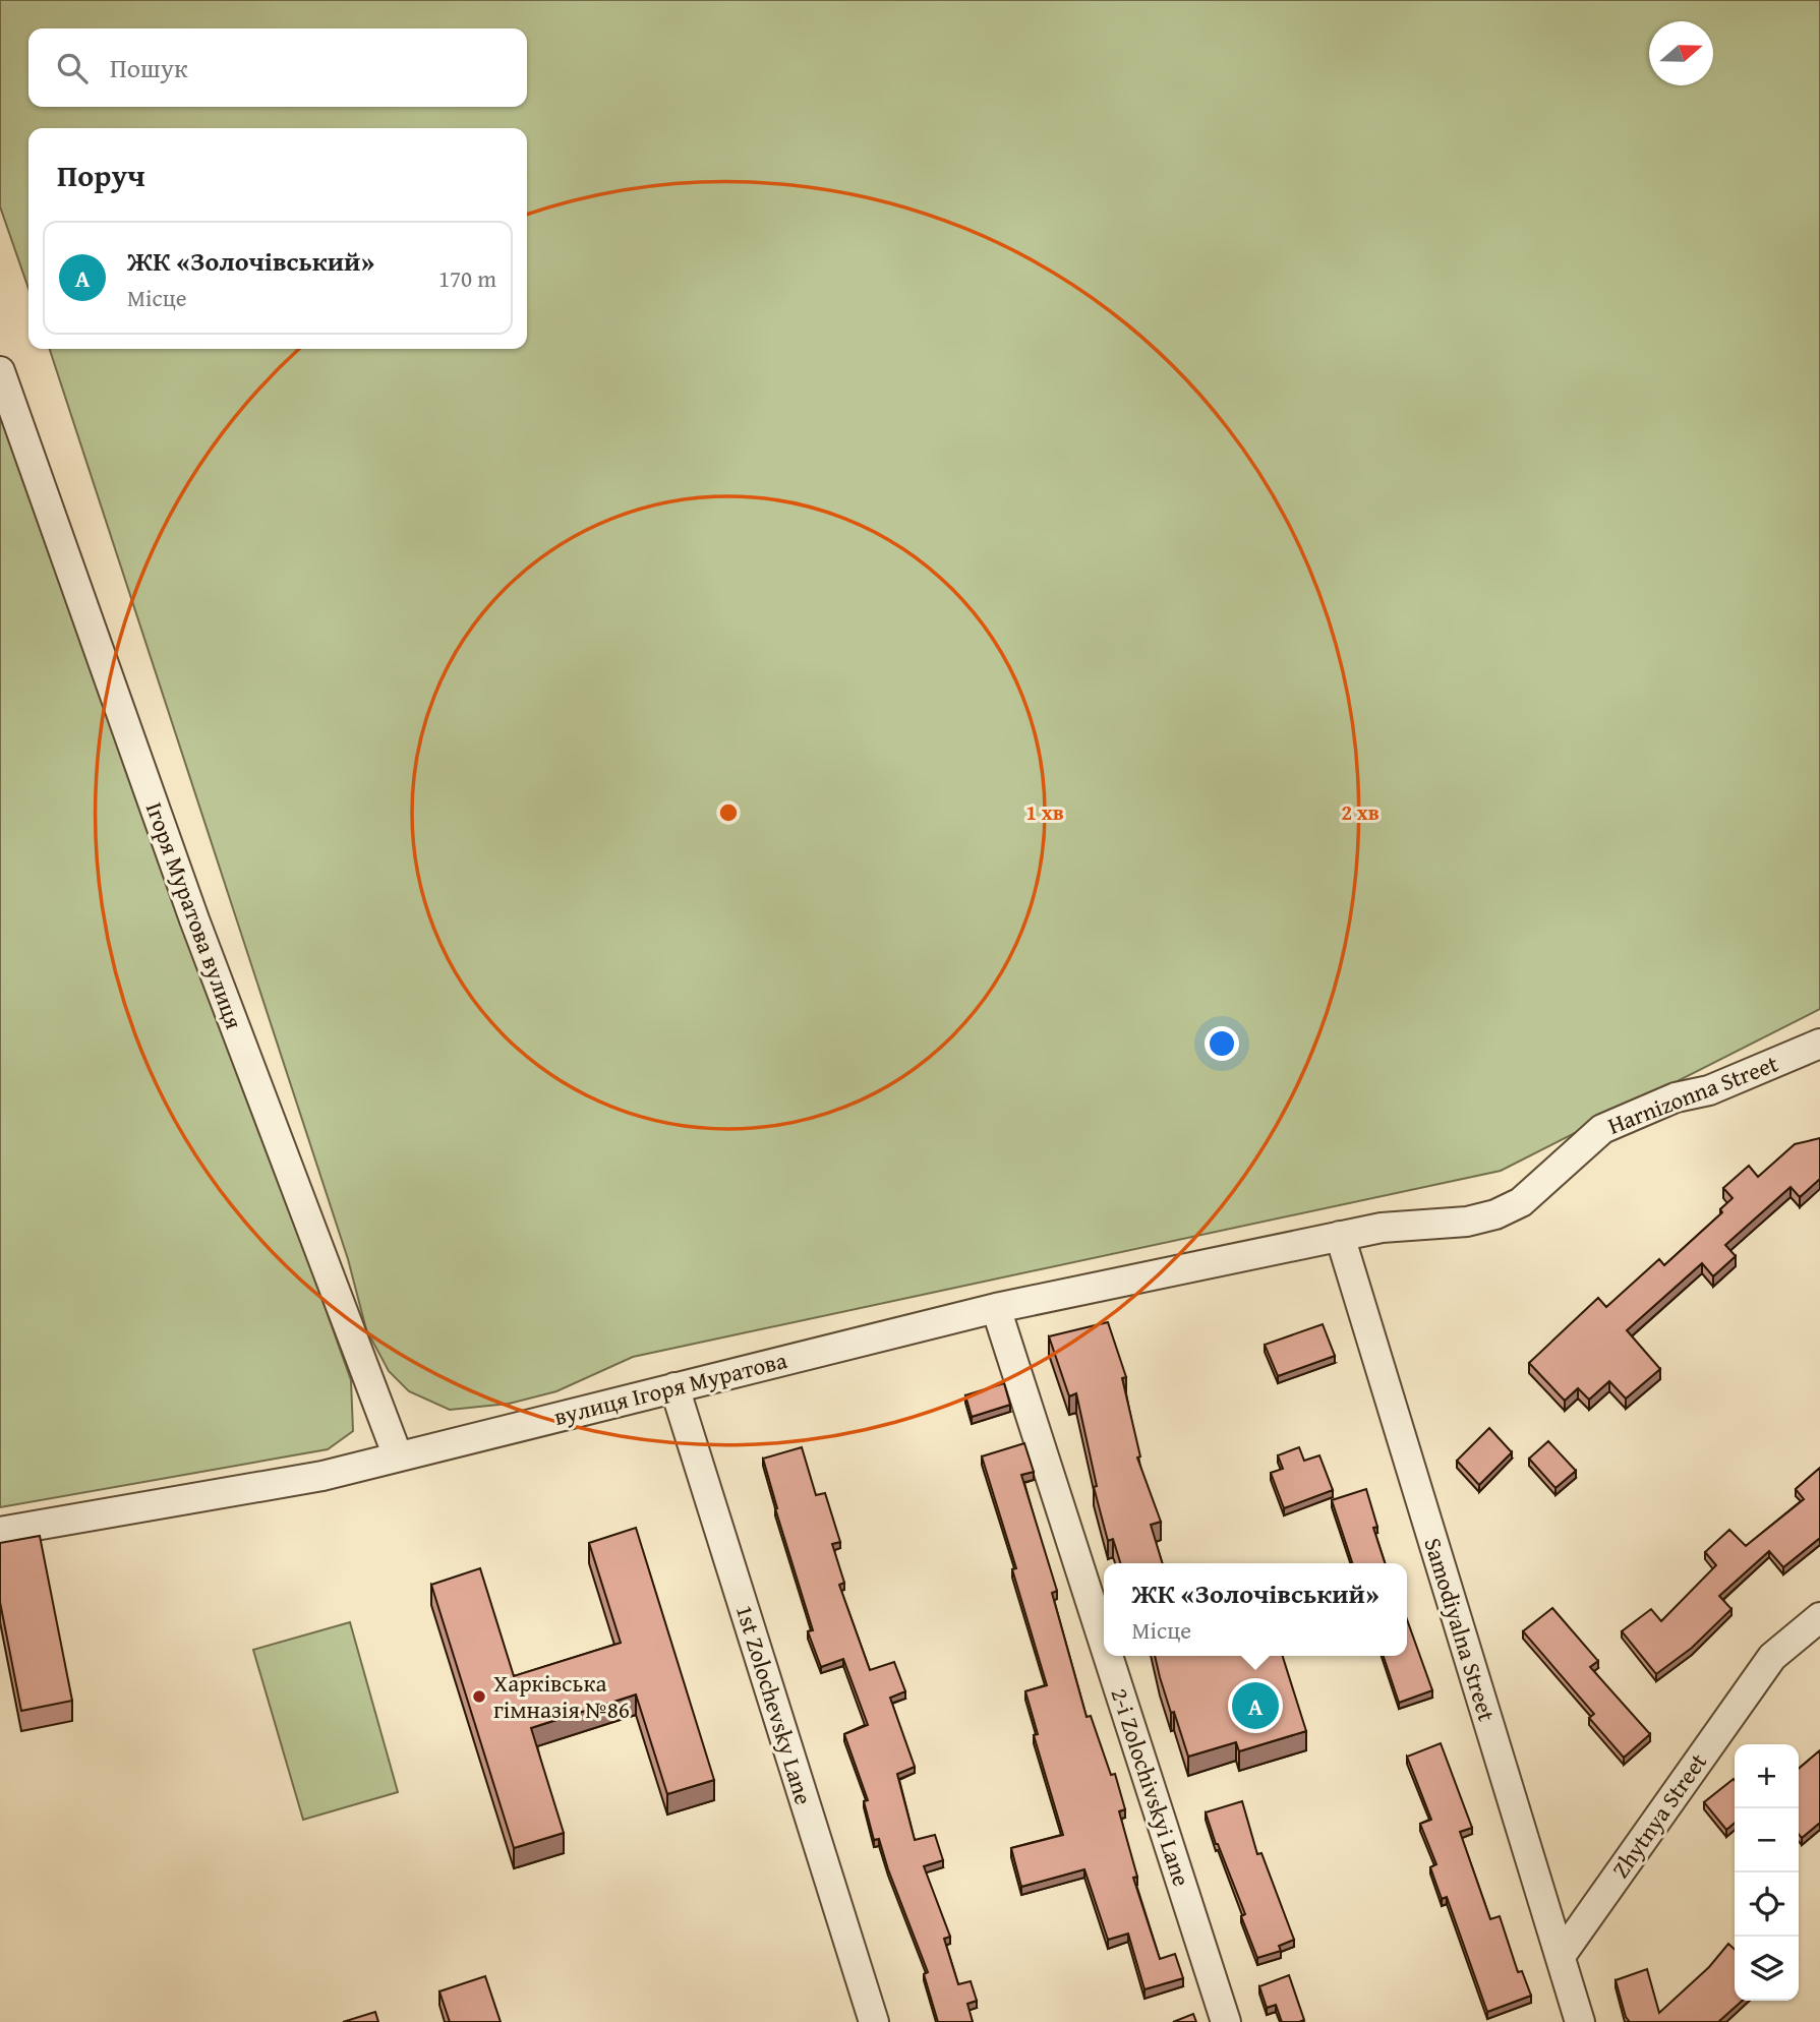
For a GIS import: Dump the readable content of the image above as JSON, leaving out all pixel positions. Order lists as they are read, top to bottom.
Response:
{
  "streets": {
    "street": [
      "Ігоря Муратова вулиця",
      "Harnizonna Street",
      "вулиця Ігоря Муратова",
      "Samodiyalna Street",
      "1st Zolochevsky Lane",
      "2-i Zolochivskyi Lane",
      "Zhytnya Street"
    ]
  },
  "crossings": [
    ["Ігоря Муратова вулиця", "вулиця Ігоря Муратова"],
    ["Harnizonna Street", "вулиця Ігоря Муратова"],
    ["Harnizonna Street", "Samodiyalna Street"],
    ["вулиця Ігоря Муратова", "Samodiyalna Street"],
    ["вулиця Ігоря Муратова", "1st Zolochevsky Lane"],
    ["вулиця Ігоря Муратова", "2-i Zolochivskyi Lane"],
    ["Samodiyalna Street", "Zhytnya Street"]
  ],
  "places": ["Харківська гімназія №86"],
  "north": "right",
  "page": {
    "search": "Пошук",
    "heading": "Поруч",
    "list": [
      {
        "mark": "A",
        "name": "ЖК «Золочівський»",
        "note": "Місце",
        "value": "170 m"
      }
    ],
    "popup": ["ЖК «Золочівський»", "Місце"],
    "pins": "A",
    "map_buttons": ["+", "−"]
  },
  "rings": ["1 хв", "2 хв"]
}
